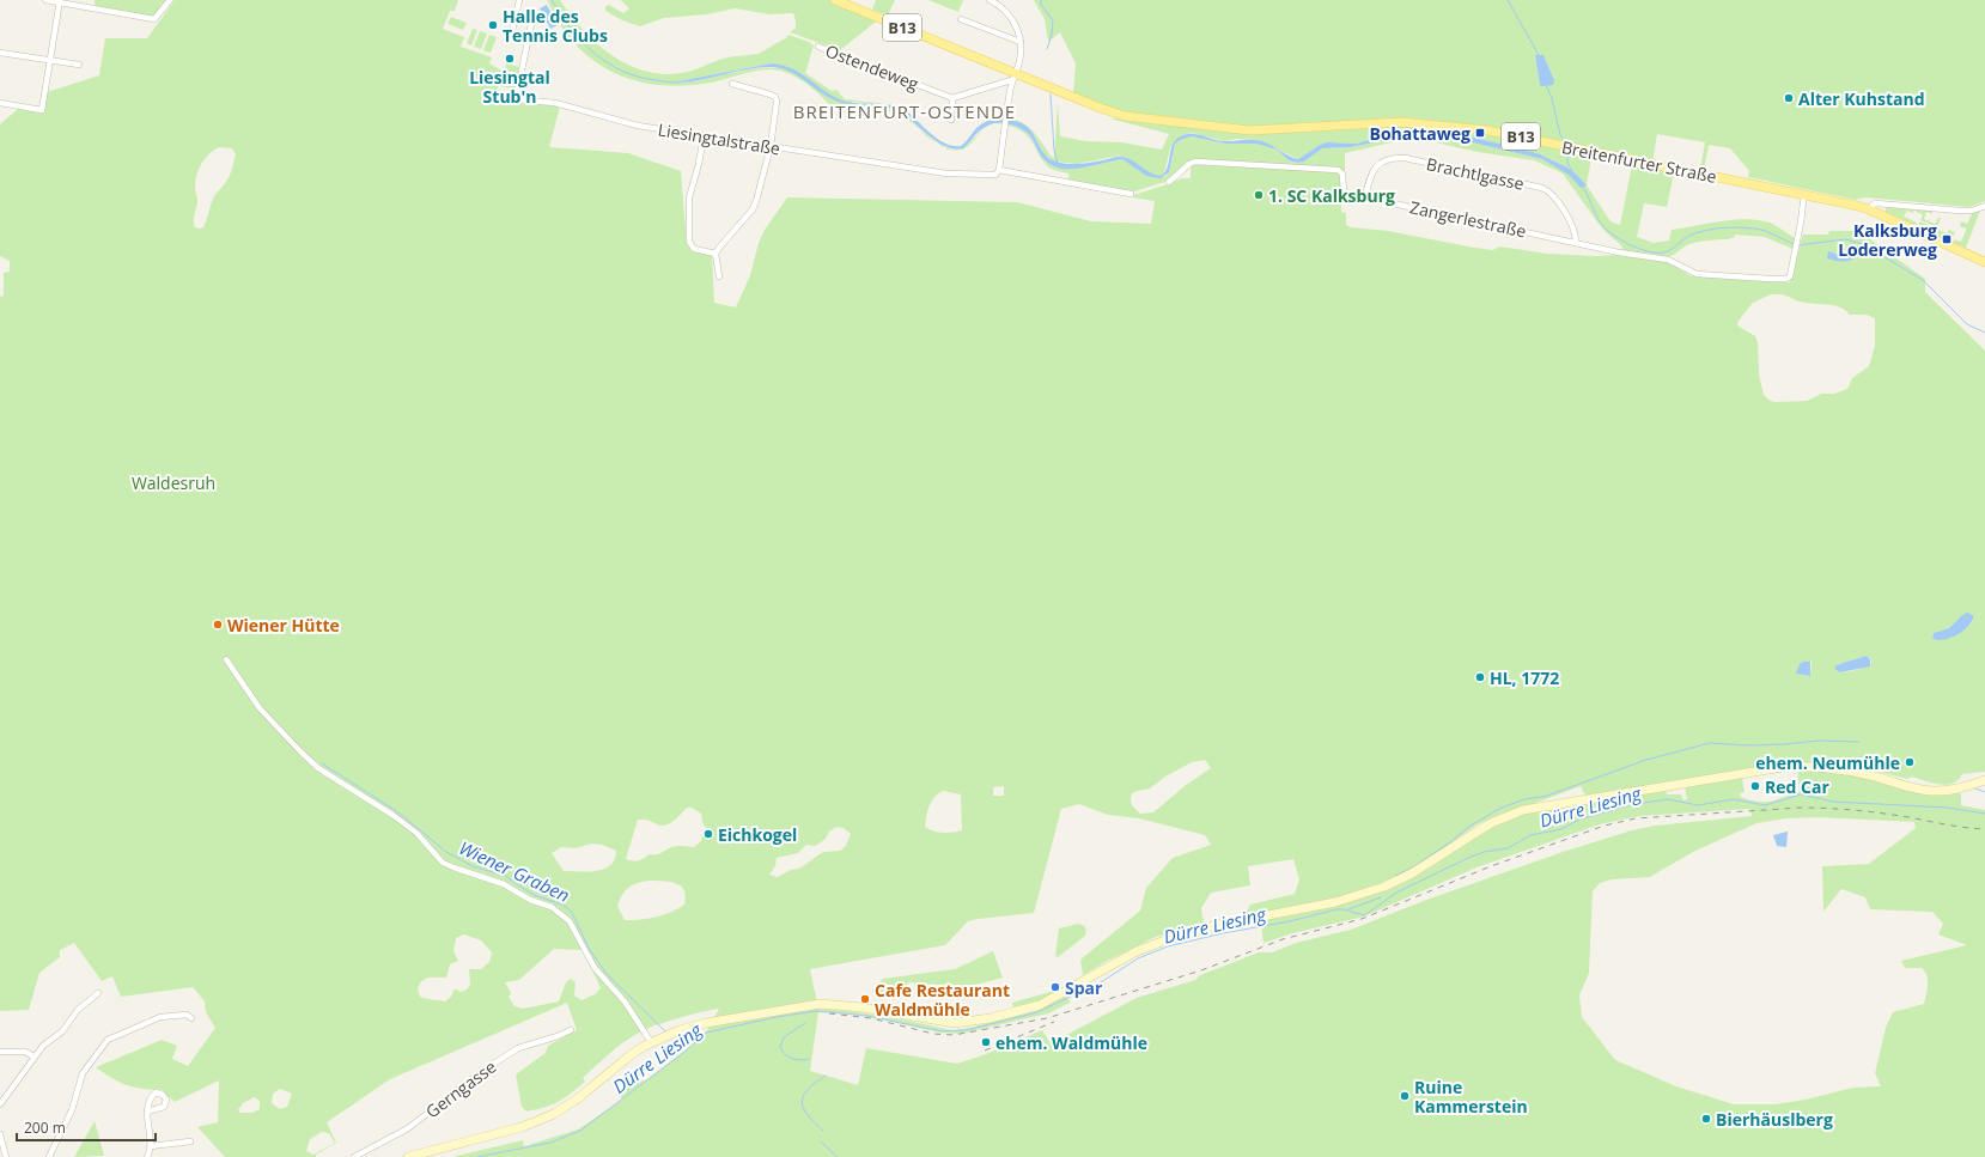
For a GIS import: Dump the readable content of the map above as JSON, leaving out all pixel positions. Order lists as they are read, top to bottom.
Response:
{
  "streets": {
    "main road": ["B13", "Breitenfurter Straße"],
    "street": [
      "Ostendeweg",
      "Liesingtalstraße",
      "Brachtlgasse",
      "Zangerlestraße",
      "Gerngasse"
    ]
  },
  "crossings": [
    ["B13", "Breitenfurter Straße"],
    ["Breitenfurter Straße", "Zangerlestraße"],
    ["Brachtlgasse", "Zangerlestraße"]
  ],
  "districts": ["BREITENFURT-OSTENDE"],
  "water": ["Dürre Liesing", "Wiener Graben"],
  "parks": ["Waldesruh"],
  "places": {
    "other": [
      "Halle des Tennis Clubs",
      "Liesingtal Stub'n",
      "Alter Kuhstand",
      "1. SC Kalksburg",
      "Wiener Hütte",
      "HL, 1772",
      "ehem. Neumühle",
      "Red Car",
      "Eichkogel",
      "Spar",
      "Cafe Restaurant Waldmühle",
      "ehem. Waldmühle",
      "Ruine Kammerstein",
      "Bierhäuslberg"
    ],
    "transit": ["Bohattaweg", "Kalksburg Lodererweg"]
  },
  "scale_bar": "200 m"
}
